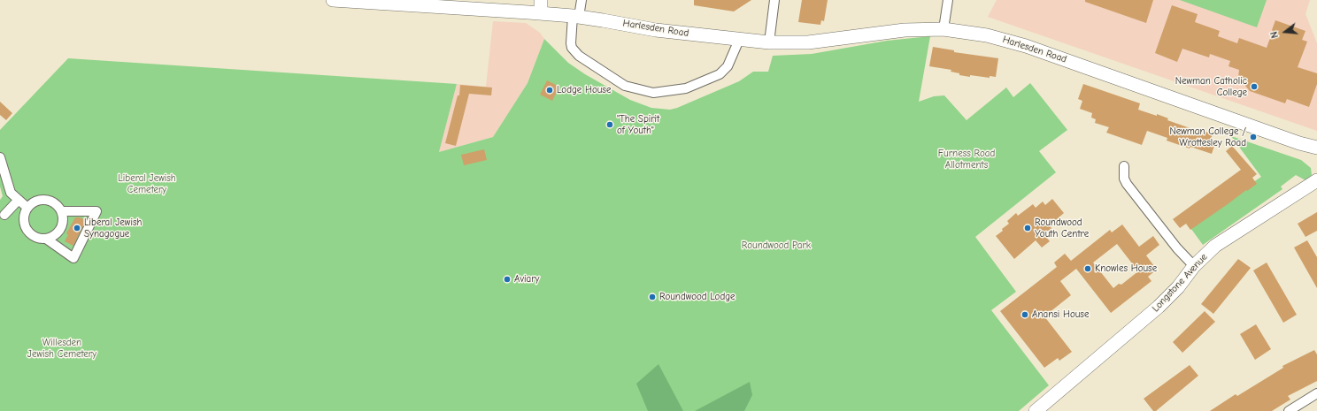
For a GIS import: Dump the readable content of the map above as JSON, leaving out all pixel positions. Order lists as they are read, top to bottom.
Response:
{
  "streets": {
    "street": ["Harlesden Road", "Longstone Avenue"]
  },
  "parks": [
    "Furness Road Allotments",
    "Liberal Jewish Cemetery",
    "Roundwood Park",
    "Willesden Jewish Cemetery"
  ],
  "places": [
    "Newman Catholic College",
    "Lodge House",
    "\"The Spirit of Youth\"",
    "Newman College / Wrottesley Road",
    "Liberal Jewish Synagogue",
    "Roundwood Youth Centre",
    "Knowles House",
    "Aviary",
    "Roundwood Lodge",
    "Anansi House"
  ],
  "north": "left"
}
